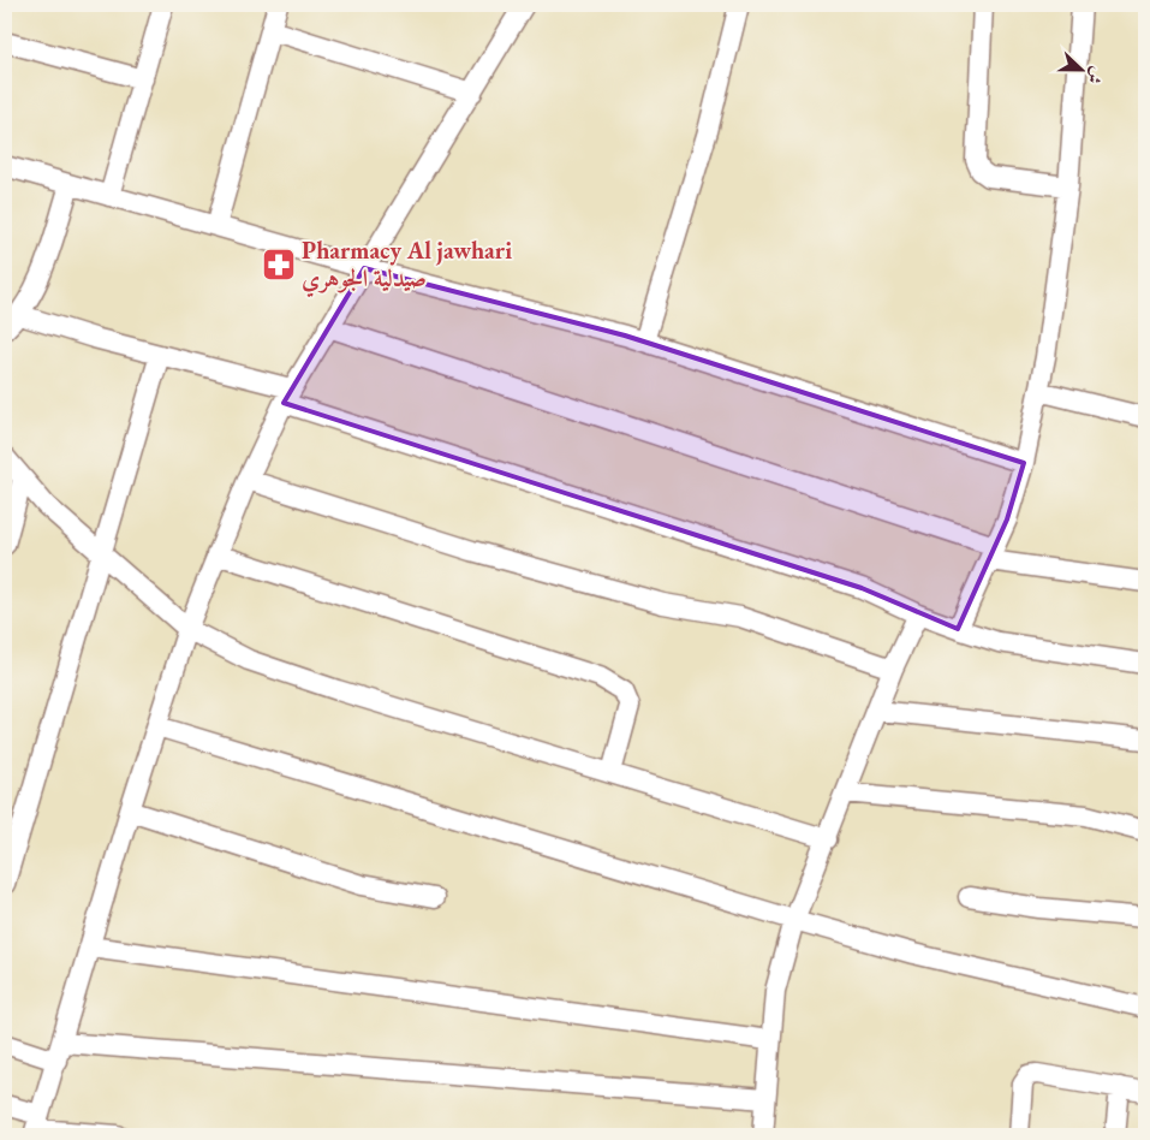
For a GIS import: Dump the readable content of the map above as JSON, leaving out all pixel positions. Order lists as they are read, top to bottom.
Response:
{
  "places": {
    "pharmacy": ["Pharmacy Al jawhari صيدلية الجوهري"]
  },
  "north": "right"
}
